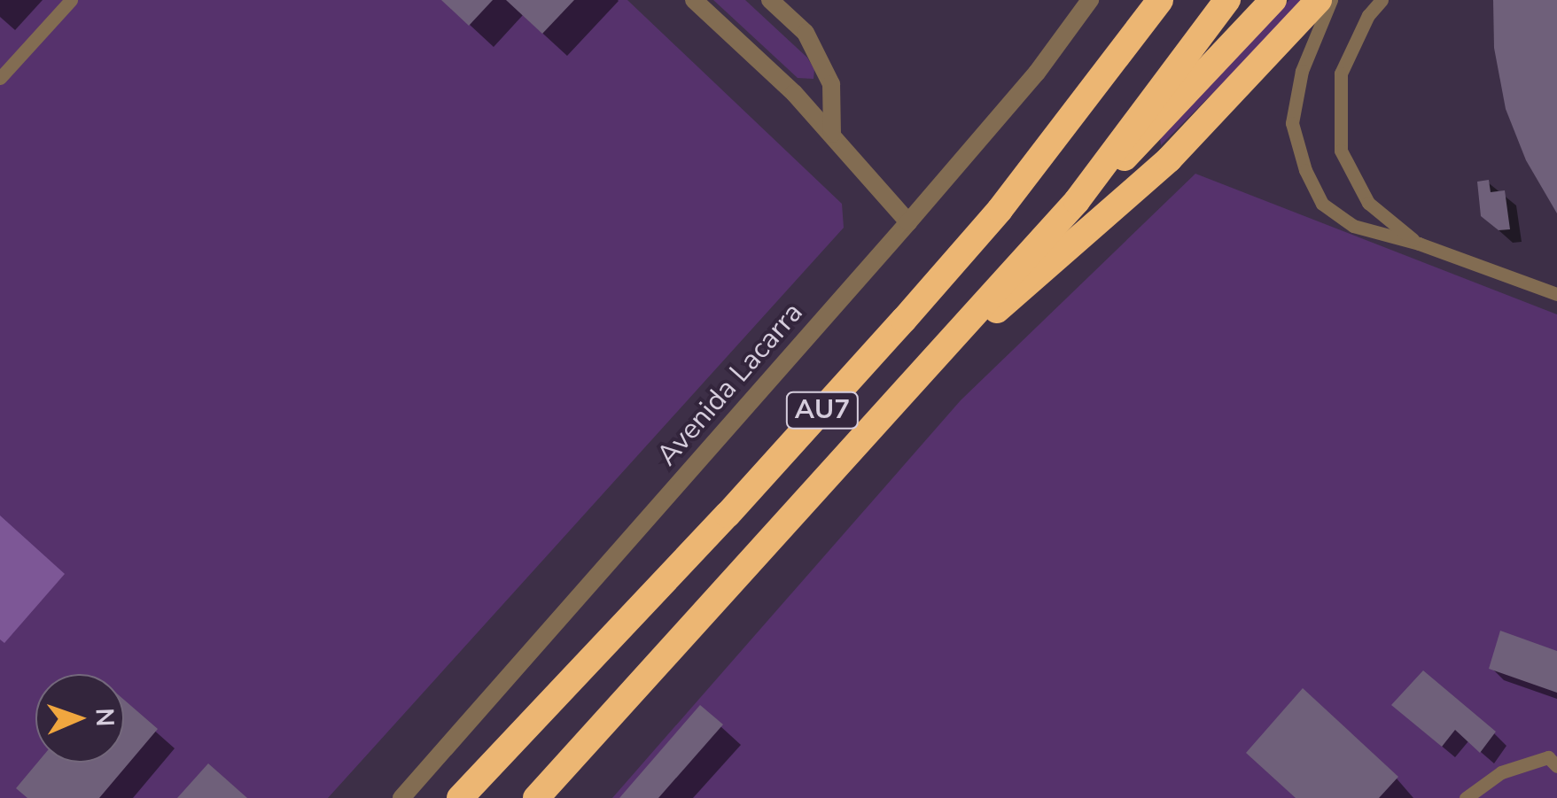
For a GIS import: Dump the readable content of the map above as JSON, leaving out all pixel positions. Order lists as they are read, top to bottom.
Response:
{
  "streets": {
    "highway": ["AU7"],
    "street": ["Avenida Lacarra"]
  },
  "north": "right"
}
